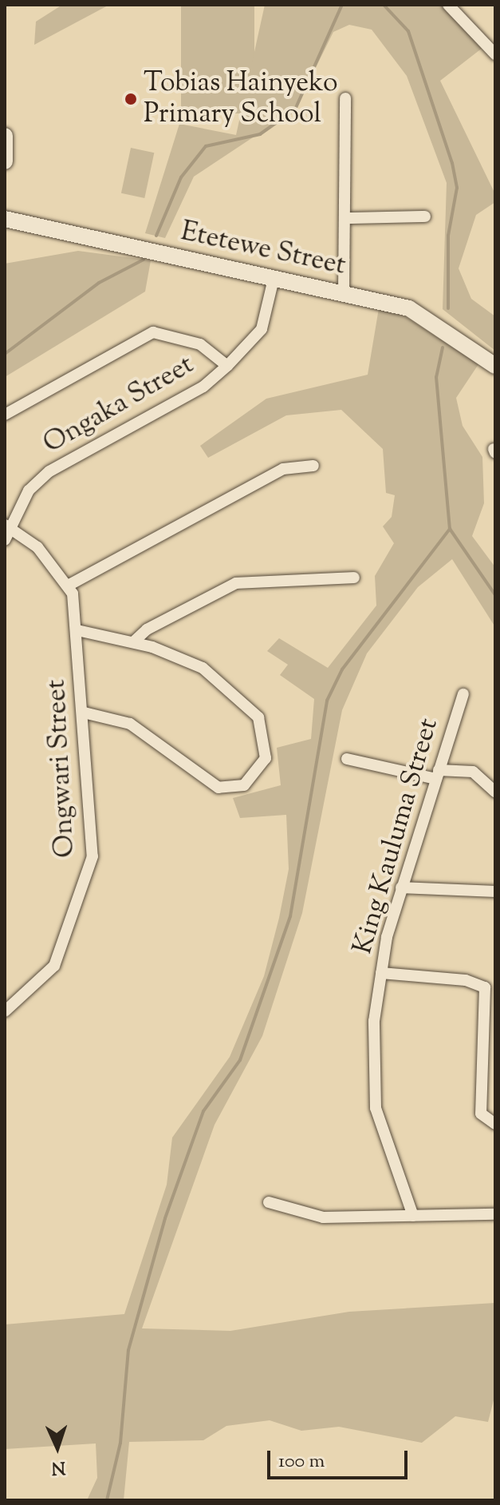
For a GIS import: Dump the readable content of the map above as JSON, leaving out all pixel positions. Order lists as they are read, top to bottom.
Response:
{
  "streets": {
    "street": [
      "Etetewe Street",
      "Ongaka Street",
      "Ongwari Street",
      "King Kauluma Street"
    ]
  },
  "crossings": [
    ["Etetewe Street", "Ongaka Street"]
  ],
  "places": ["Tobias Hainyeko Primary School"],
  "scale_bar": "100 m",
  "north": "bottom"
}
